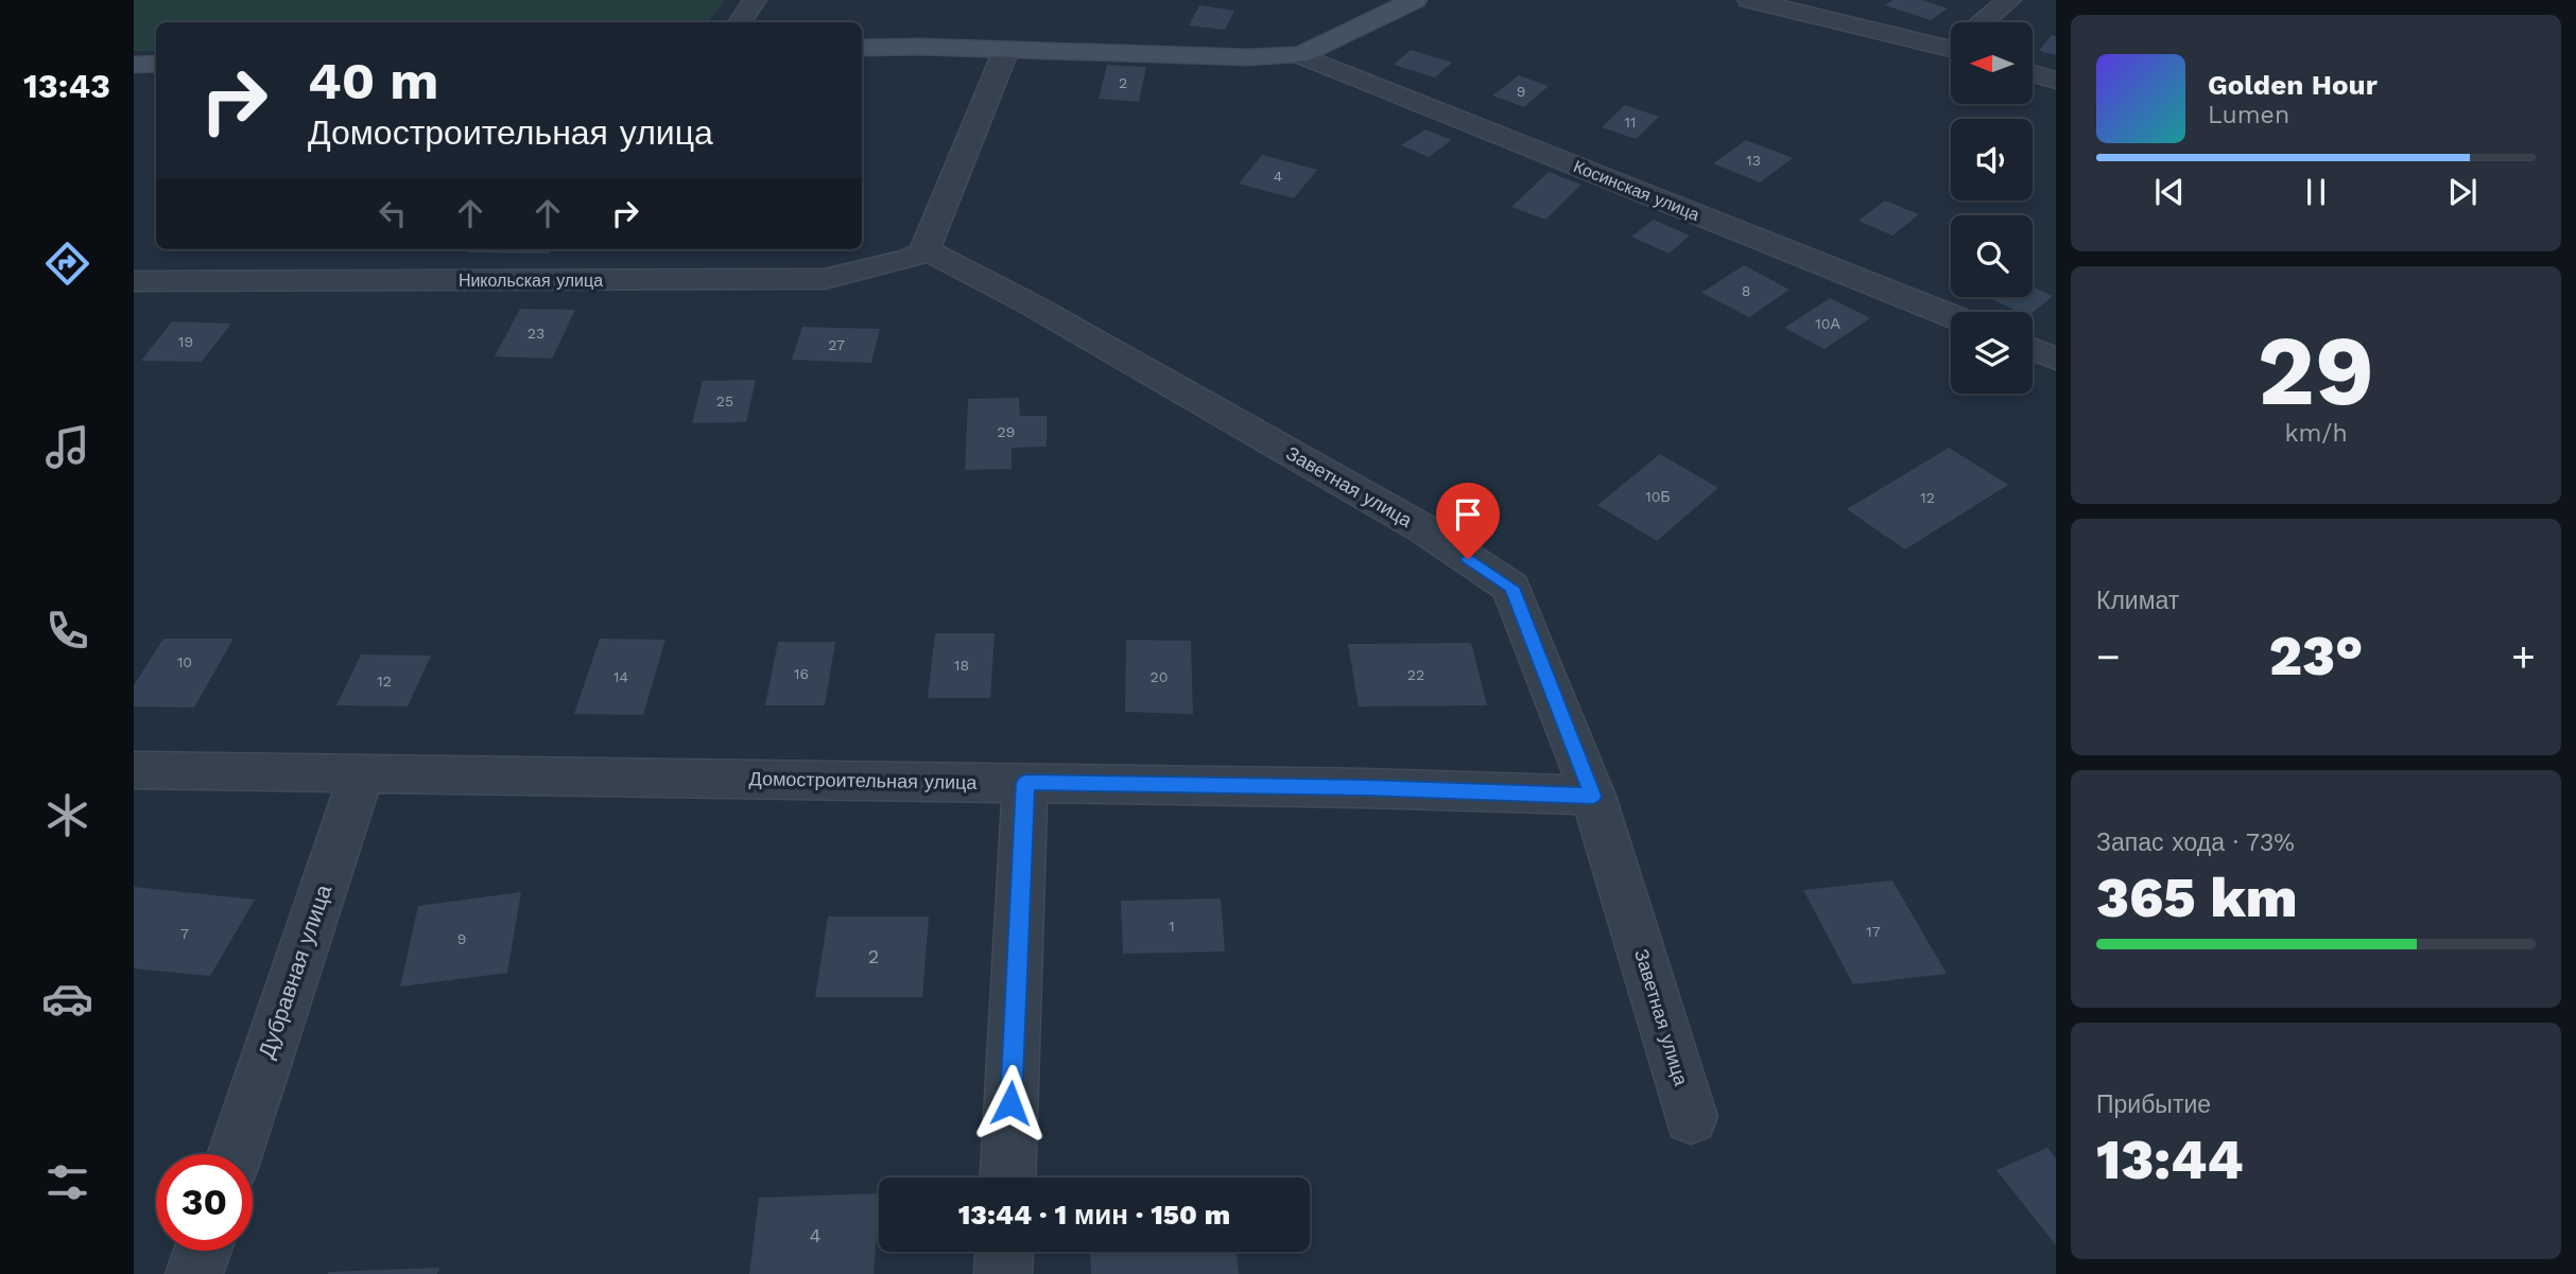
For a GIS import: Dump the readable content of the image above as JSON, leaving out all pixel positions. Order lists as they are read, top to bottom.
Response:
{
  "streets": {
    "street": [
      "Косинская улица",
      "Никольская улица",
      "Заветная улица",
      "Домостроительная улица",
      "Дубравная улица"
    ]
  },
  "crossings": [
    ["Никольская улица", "Заветная улица"],
    ["Заветная улица", "Домостроительная улица"],
    ["Домостроительная улица", "Дубравная улица"]
  ],
  "house_numbers": [
    "2",
    "9",
    "11",
    "13",
    "4",
    "8",
    "10А",
    "23",
    "19",
    "27",
    "25",
    "29",
    "10Б",
    "12",
    "10",
    "18",
    "16",
    "22",
    "14",
    "20",
    "12",
    "1",
    "17",
    "7",
    "9",
    "2",
    "4"
  ],
  "north": "left",
  "page": {
    "tabs": "13:43",
    "turn": ["40 m", "Домостроительная улица"],
    "song": ["Golden Hour", "Lumen"],
    "tile": [
      ["29", "km/h"],
      "Климат",
      ["Запас хода · 73%", "365 km"],
      ["Прибытие", "13:44"]
    ],
    "heat": ["−", "23°", "+"],
    "limit": "30",
    "trip": "13:44 · 1 мин · 150 m"
  }
}
